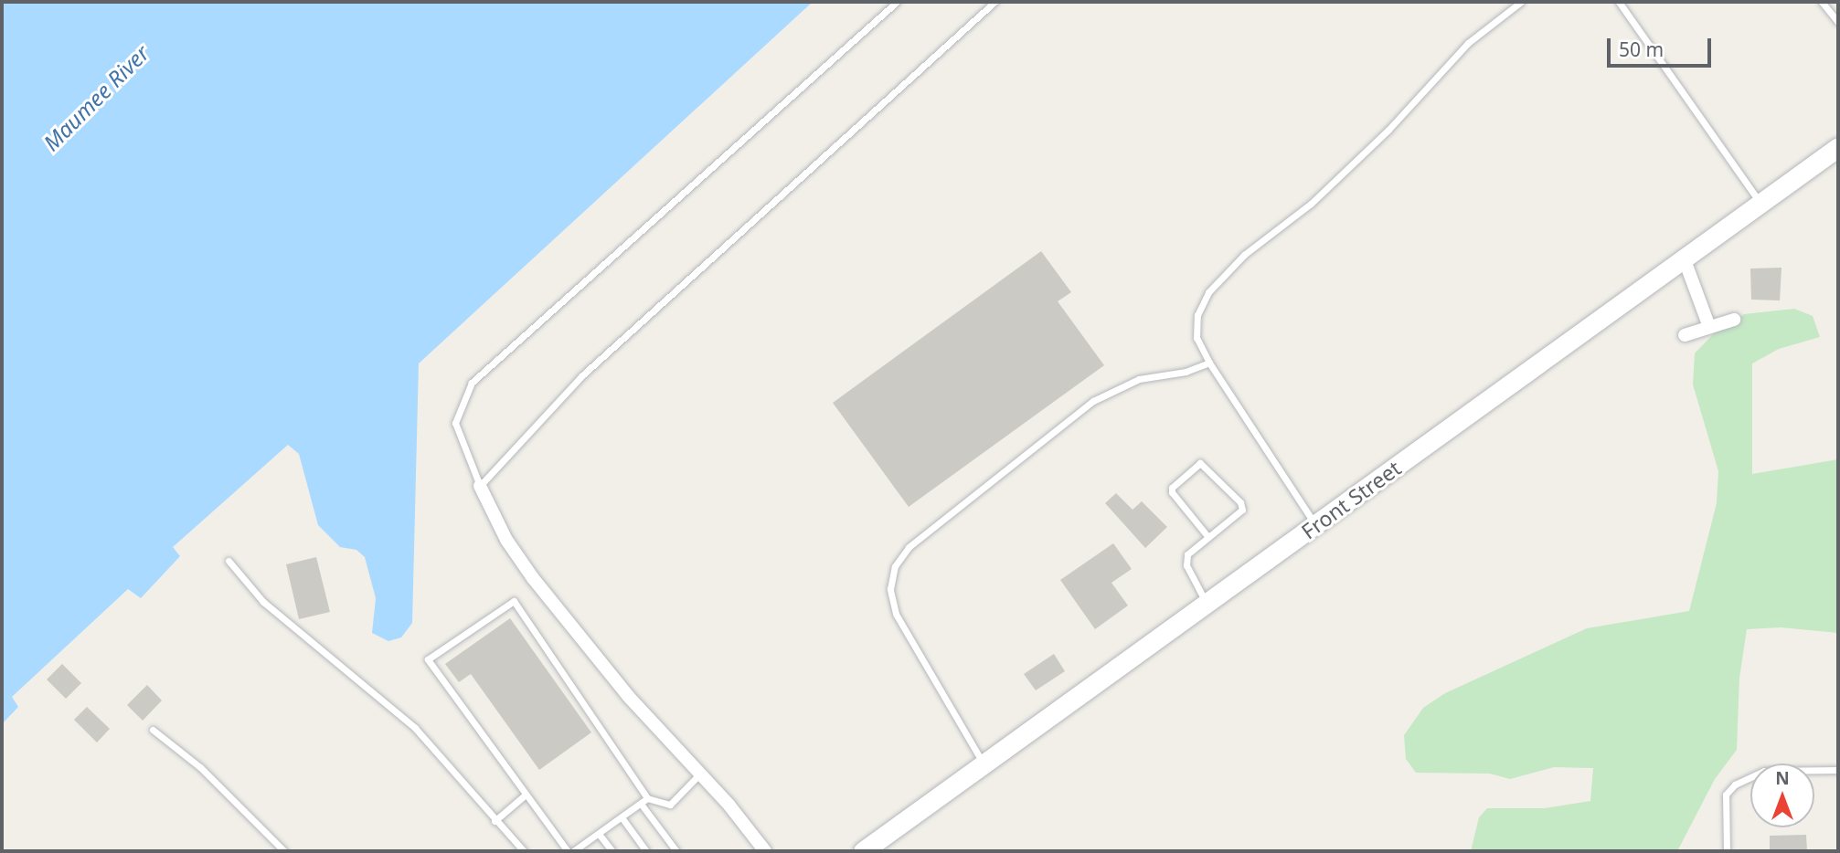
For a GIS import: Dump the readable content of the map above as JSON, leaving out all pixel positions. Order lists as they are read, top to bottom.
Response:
{
  "streets": {
    "street": ["Front Street"]
  },
  "water": ["Maumee River"],
  "scale_bar": "50 m",
  "north": "top"
}
